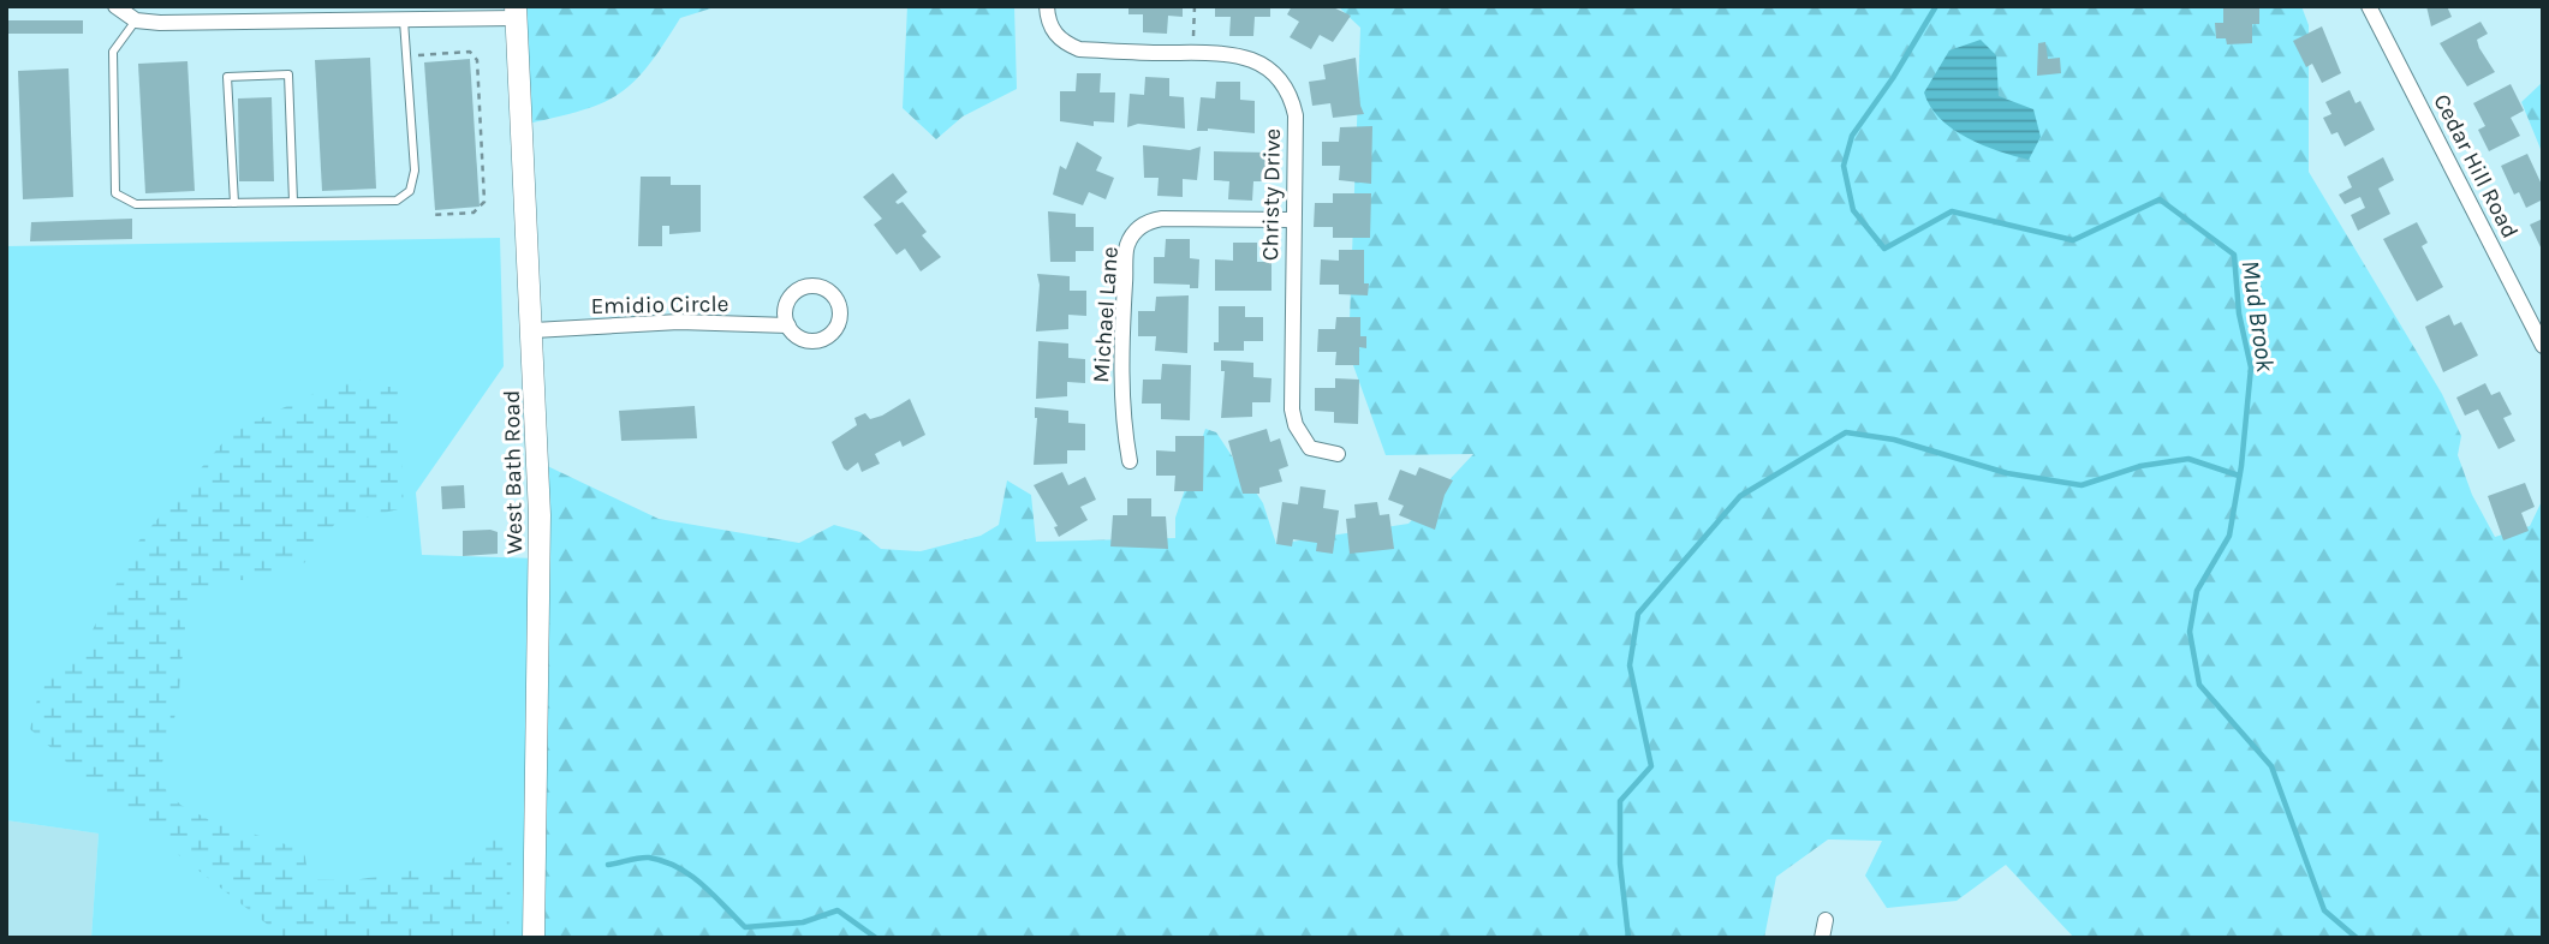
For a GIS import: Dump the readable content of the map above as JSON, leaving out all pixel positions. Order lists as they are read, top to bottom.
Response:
{
  "streets": {
    "street": [
      "Cedar Hill Road",
      "Christy Drive",
      "Emidio Circle",
      "Michael Lane",
      "West Bath Road"
    ]
  },
  "crossings": [
    ["Christy Drive", "Michael Lane"],
    ["Emidio Circle", "West Bath Road"]
  ],
  "water": ["Mud Brook"]
}
